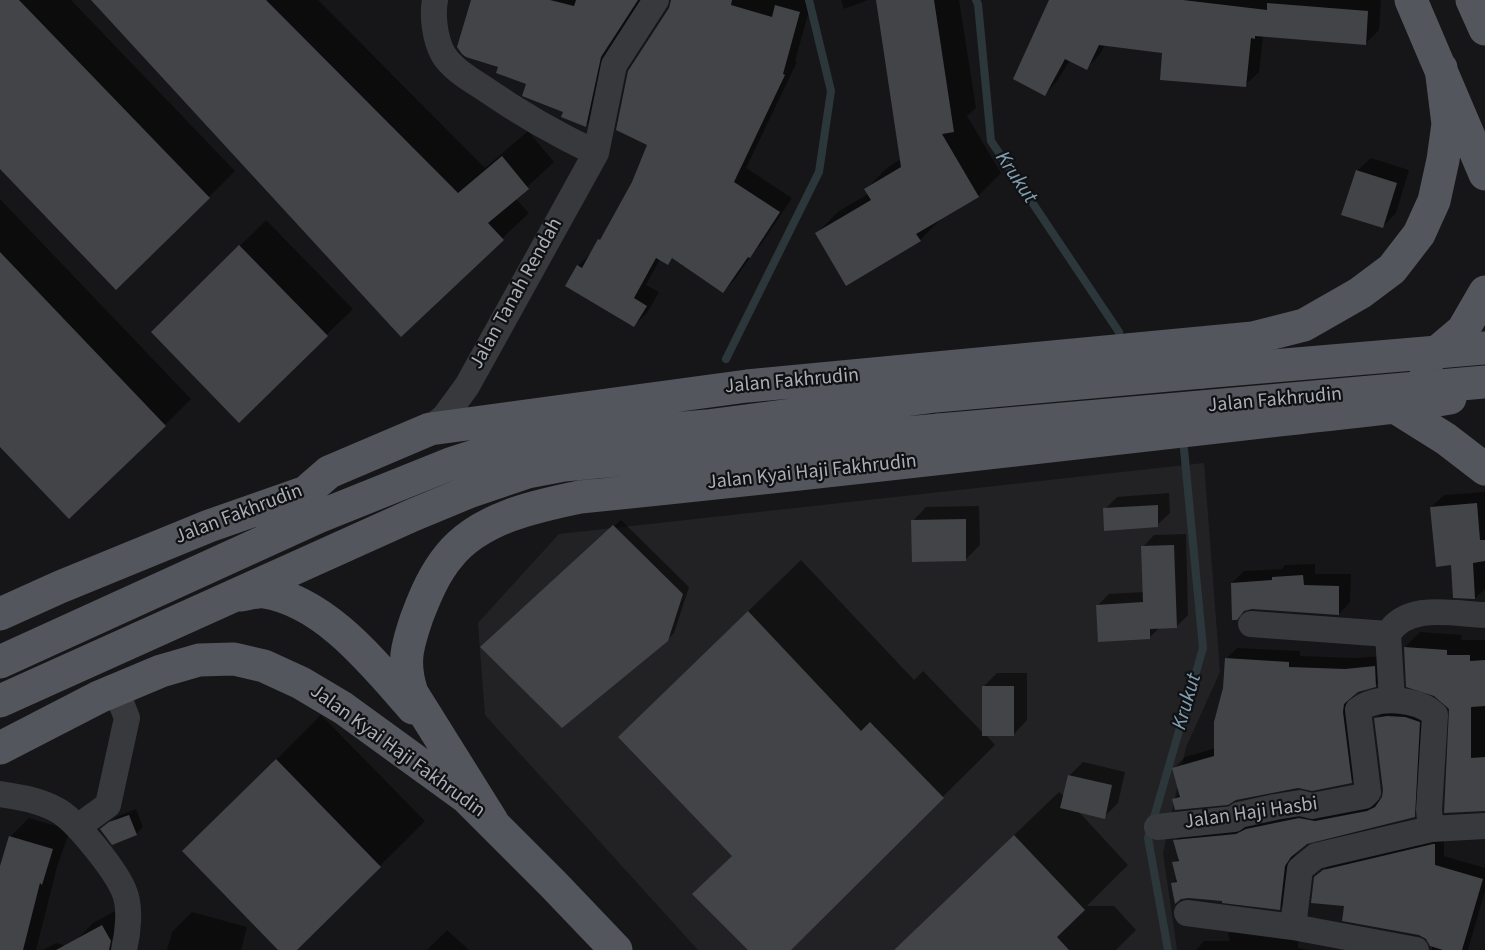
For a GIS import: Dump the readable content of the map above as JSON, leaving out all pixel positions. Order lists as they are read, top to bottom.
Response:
{
  "streets": {
    "main road": ["Jalan Fakhrudin", "Jalan Kyai Haji Fakhrudin"],
    "street": ["Jalan Tanah Rendah", "Jalan Haji Hasbi"]
  },
  "crossings": [
    ["Jalan Tanah Rendah", "Jalan Fakhrudin"]
  ],
  "water": ["Krukut"]
}
